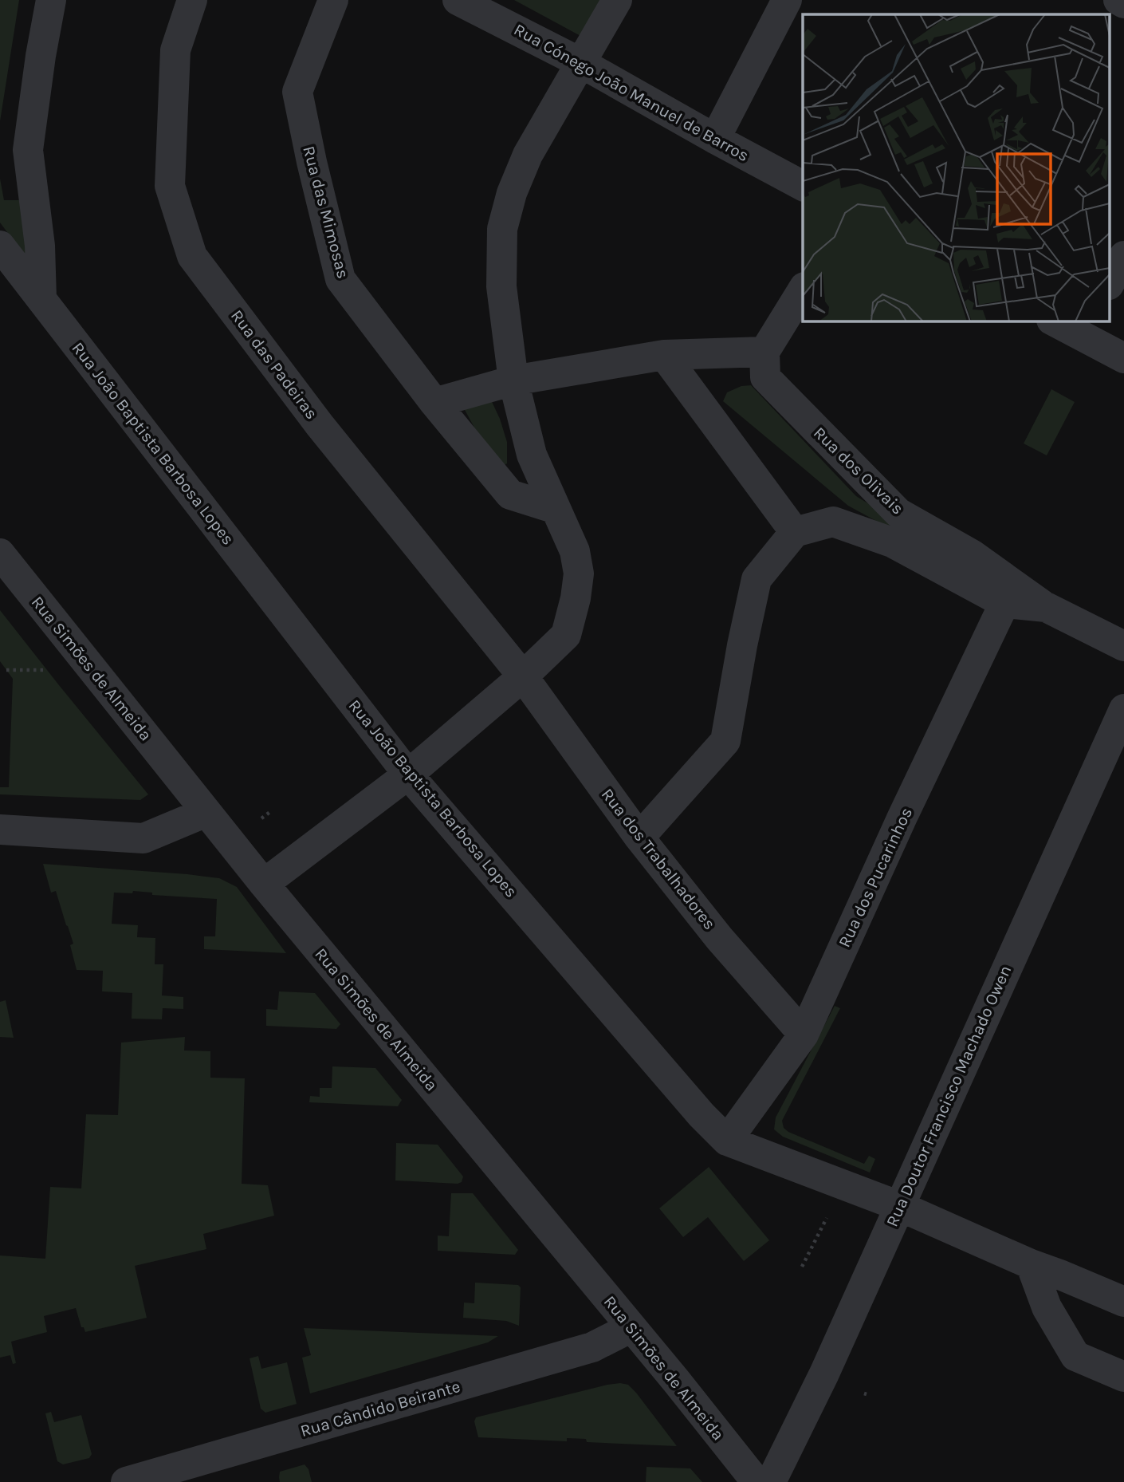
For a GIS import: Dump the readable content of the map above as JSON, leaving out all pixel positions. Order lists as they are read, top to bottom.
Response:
{
  "streets": {
    "street": [
      "Rua Cónego João Manuel de Barros",
      "Rua das Mimosas",
      "Rua das Padeiras",
      "Rua João Baptista Barbosa Lopes",
      "Rua dos Olivais",
      "Rua Simões de Almeida",
      "Rua dos Trabalhadores",
      "Rua dos Pucarinhos",
      "Rua Doutor Francisco Machado Owen",
      "Rua Cândido Beirante"
    ]
  },
  "crossings": [
    ["Rua das Padeiras", "Rua dos Trabalhadores"],
    ["Rua João Baptista Barbosa Lopes", "Rua dos Pucarinhos"],
    ["Rua João Baptista Barbosa Lopes", "Rua Doutor Francisco Machado Owen"],
    ["Rua dos Olivais", "Rua dos Pucarinhos"],
    ["Rua Simões de Almeida", "Rua Cândido Beirante"],
    ["Rua dos Trabalhadores", "Rua dos Pucarinhos"]
  ]
}
